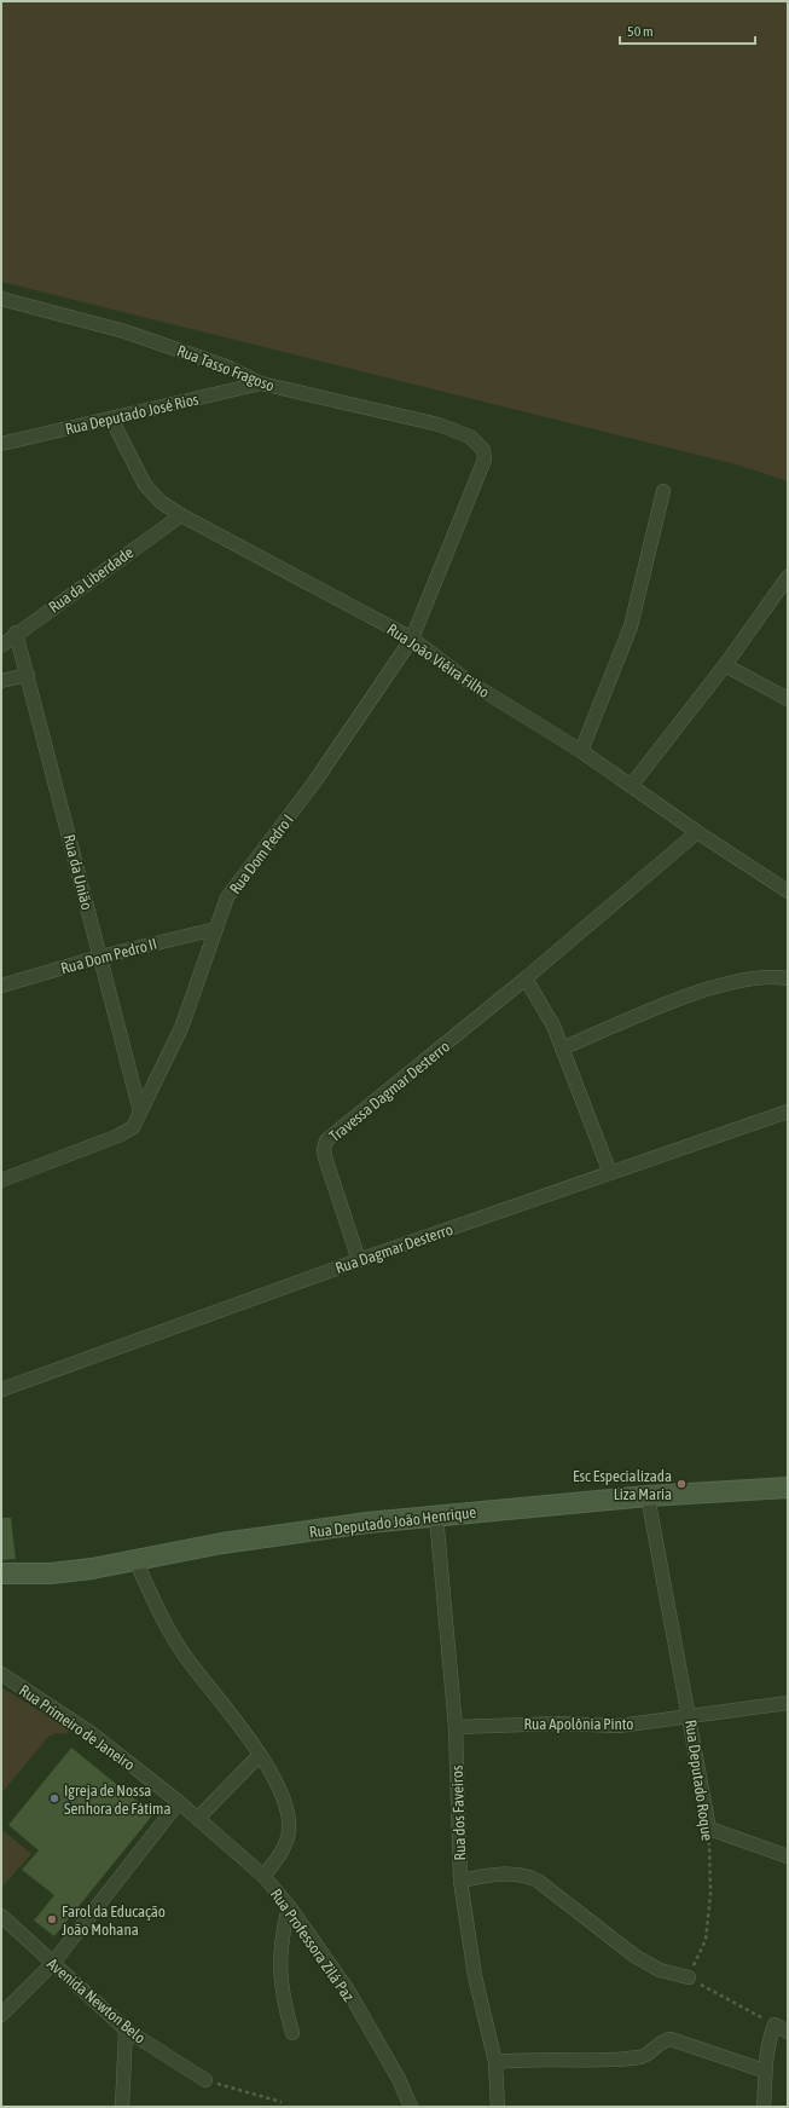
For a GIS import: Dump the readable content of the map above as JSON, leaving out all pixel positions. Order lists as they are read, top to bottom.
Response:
{
  "streets": {
    "main road": ["Rua Deputado João Henrique"],
    "street": [
      "Rua Tasso Fragoso",
      "Rua Deputado José Rios",
      "Rua da Liberdade",
      "Rua João Viêira Filho",
      "Rua Dom Pedro I",
      "Rua da União",
      "Rua Dom Pedro II",
      "Travessa Dagmar Desterro",
      "Rua Dagmar Desterro",
      "Rua Apolônia Pinto",
      "Rua Primeiro de Janeiro",
      "Rua Deputado Roque",
      "Rua dos Faveiros",
      "Rua Professora Zilá Paz",
      "Avenida Newton Belo"
    ]
  },
  "crossings": [
    ["Rua Tasso Fragoso", "Rua Deputado José Rios"],
    ["Rua Tasso Fragoso", "Rua Dom Pedro I"],
    ["Rua Deputado José Rios", "Rua João Viêira Filho"],
    ["Rua da Liberdade", "Rua João Viêira Filho"],
    ["Rua da Liberdade", "Rua da União"],
    ["Rua João Viêira Filho", "Rua Dom Pedro I"],
    ["Rua João Viêira Filho", "Travessa Dagmar Desterro"],
    ["Rua Dom Pedro I", "Rua da União"],
    ["Rua Dom Pedro I", "Rua Dom Pedro II"],
    ["Rua da União", "Rua Dom Pedro II"],
    ["Travessa Dagmar Desterro", "Rua Dagmar Desterro"],
    ["Rua Deputado João Henrique", "Rua Deputado Roque"],
    ["Rua Deputado João Henrique", "Rua dos Faveiros"],
    ["Rua Deputado João Henrique", "Rua Professora Zilá Paz"],
    ["Rua Apolônia Pinto", "Rua Deputado Roque"],
    ["Rua Apolônia Pinto", "Rua dos Faveiros"],
    ["Rua Primeiro de Janeiro", "Rua Professora Zilá Paz"]
  ],
  "places": ["Esc Especializada Liza Maria", "Igreja de Nossa Senhora de Fátima", "Farol da Educação João Mohana"],
  "scale_bar": "50 m"
}
